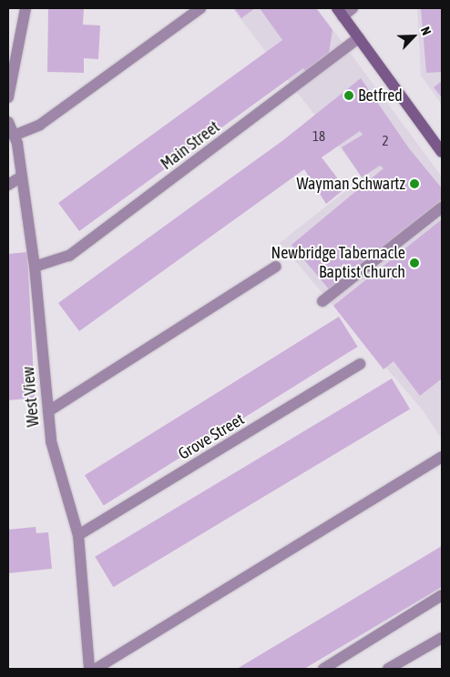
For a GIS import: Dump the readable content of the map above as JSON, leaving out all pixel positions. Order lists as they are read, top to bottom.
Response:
{
  "streets": {
    "street": ["Main Street", "West View", "Grove Street"]
  },
  "crossings": [
    ["Main Street", "West View"],
    ["West View", "Grove Street"]
  ],
  "places": ["Betfred", "Wayman Schwartz", "Newbridge Tabernacle Baptist Church"],
  "house_numbers": ["18", "2"],
  "north": "top right"
}
